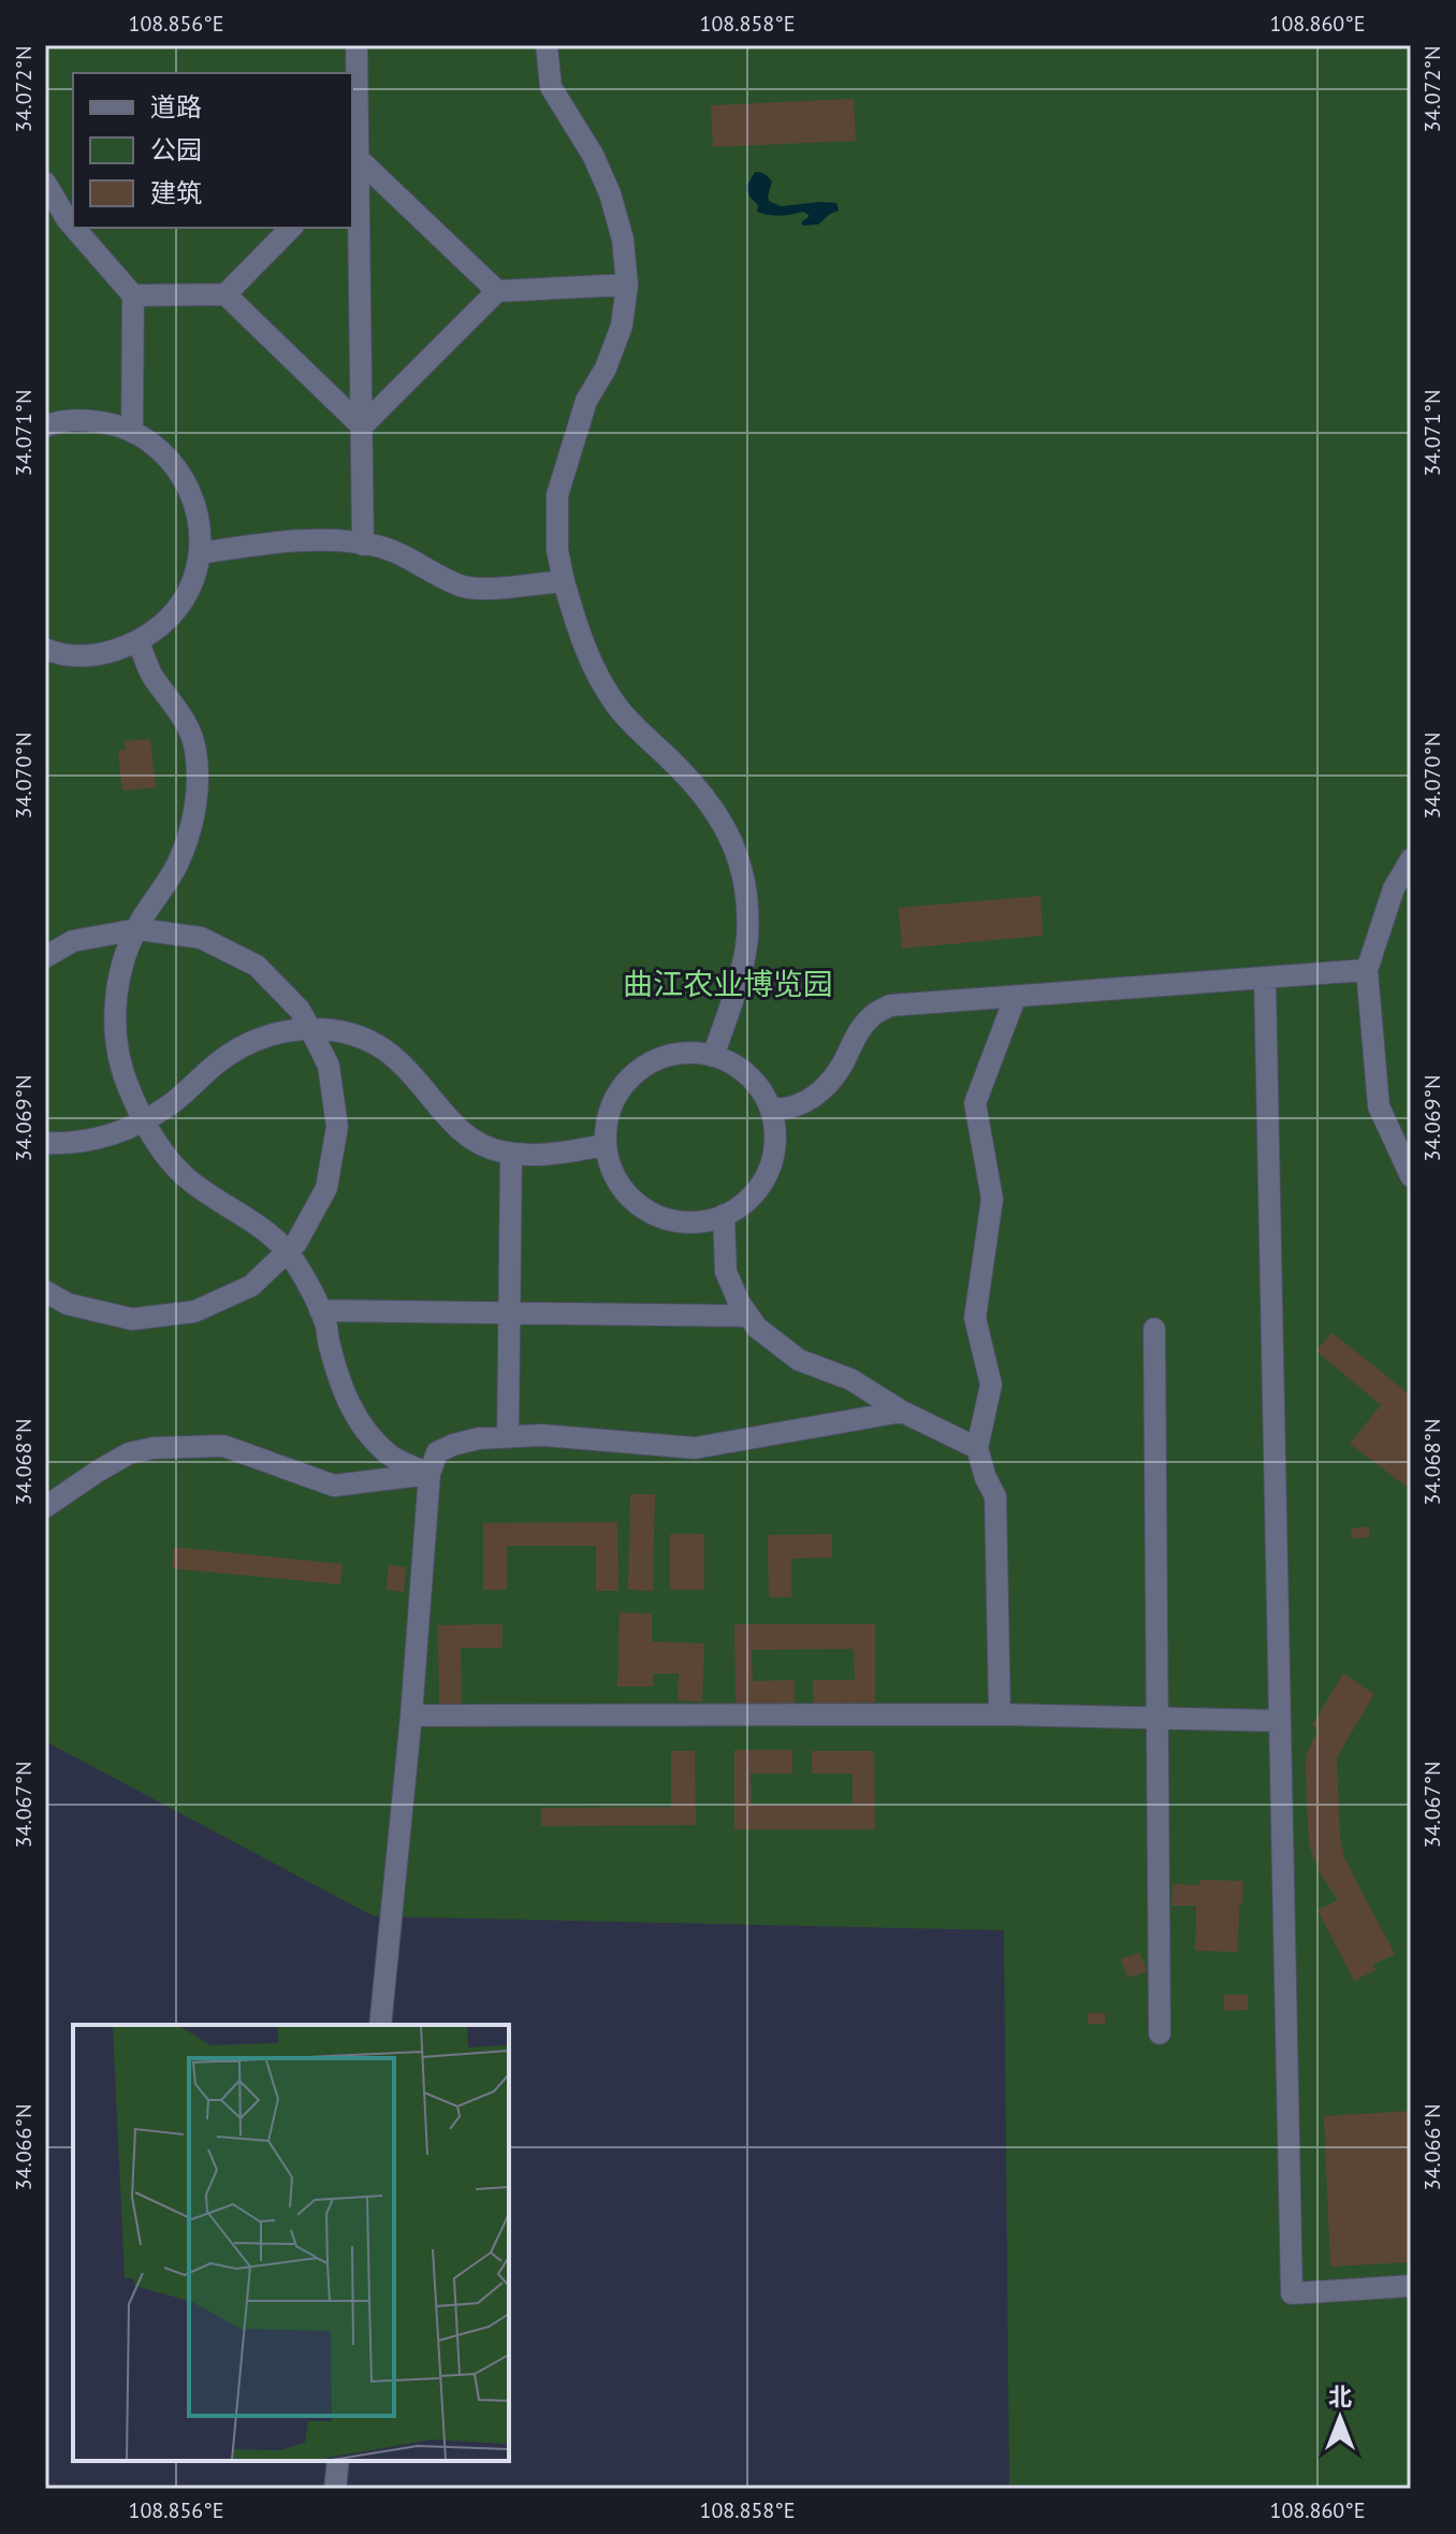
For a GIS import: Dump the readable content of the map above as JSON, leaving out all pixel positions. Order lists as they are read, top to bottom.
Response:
{
  "parks": ["曲江农业博览园"],
  "legend": ["道路", "公园", "建筑"],
  "north": "top",
  "coordinates": [
    "108.856°E",
    "108.858°E",
    "108.860°E",
    "34.072°N",
    "34.071°N",
    "34.070°N",
    "34.069°N",
    "34.068°N",
    "34.067°N",
    "34.066°N"
  ]
}
